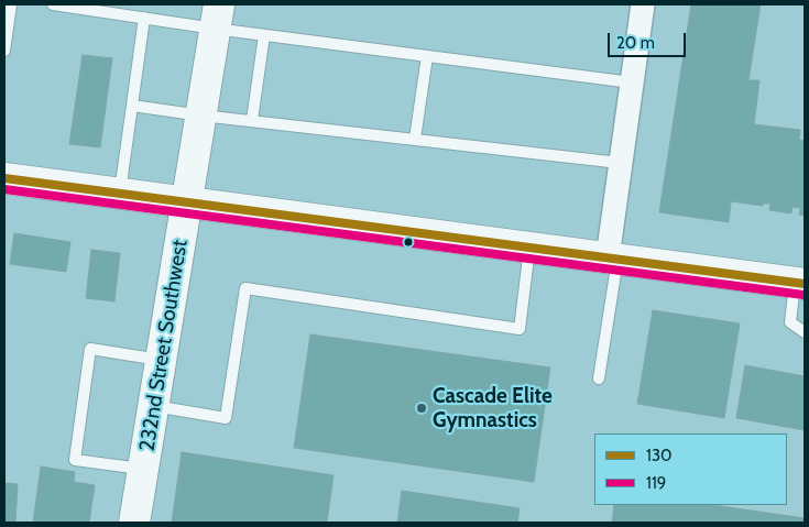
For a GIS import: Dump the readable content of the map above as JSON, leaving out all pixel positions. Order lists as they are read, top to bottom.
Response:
{
  "streets": {
    "main road": ["232nd Street Southwest"]
  },
  "places": ["Cascade Elite Gymnastics"],
  "lines": ["transit line 130", "transit line 119"],
  "legend": ["130", "119"],
  "scale_bar": "20 m"
}
